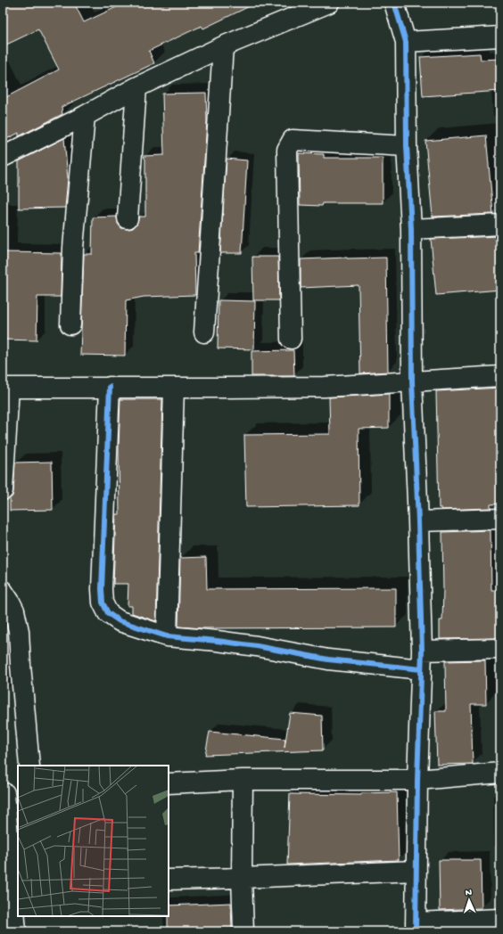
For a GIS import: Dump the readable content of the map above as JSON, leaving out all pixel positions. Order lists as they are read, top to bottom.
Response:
{
  "north": "top"
}
